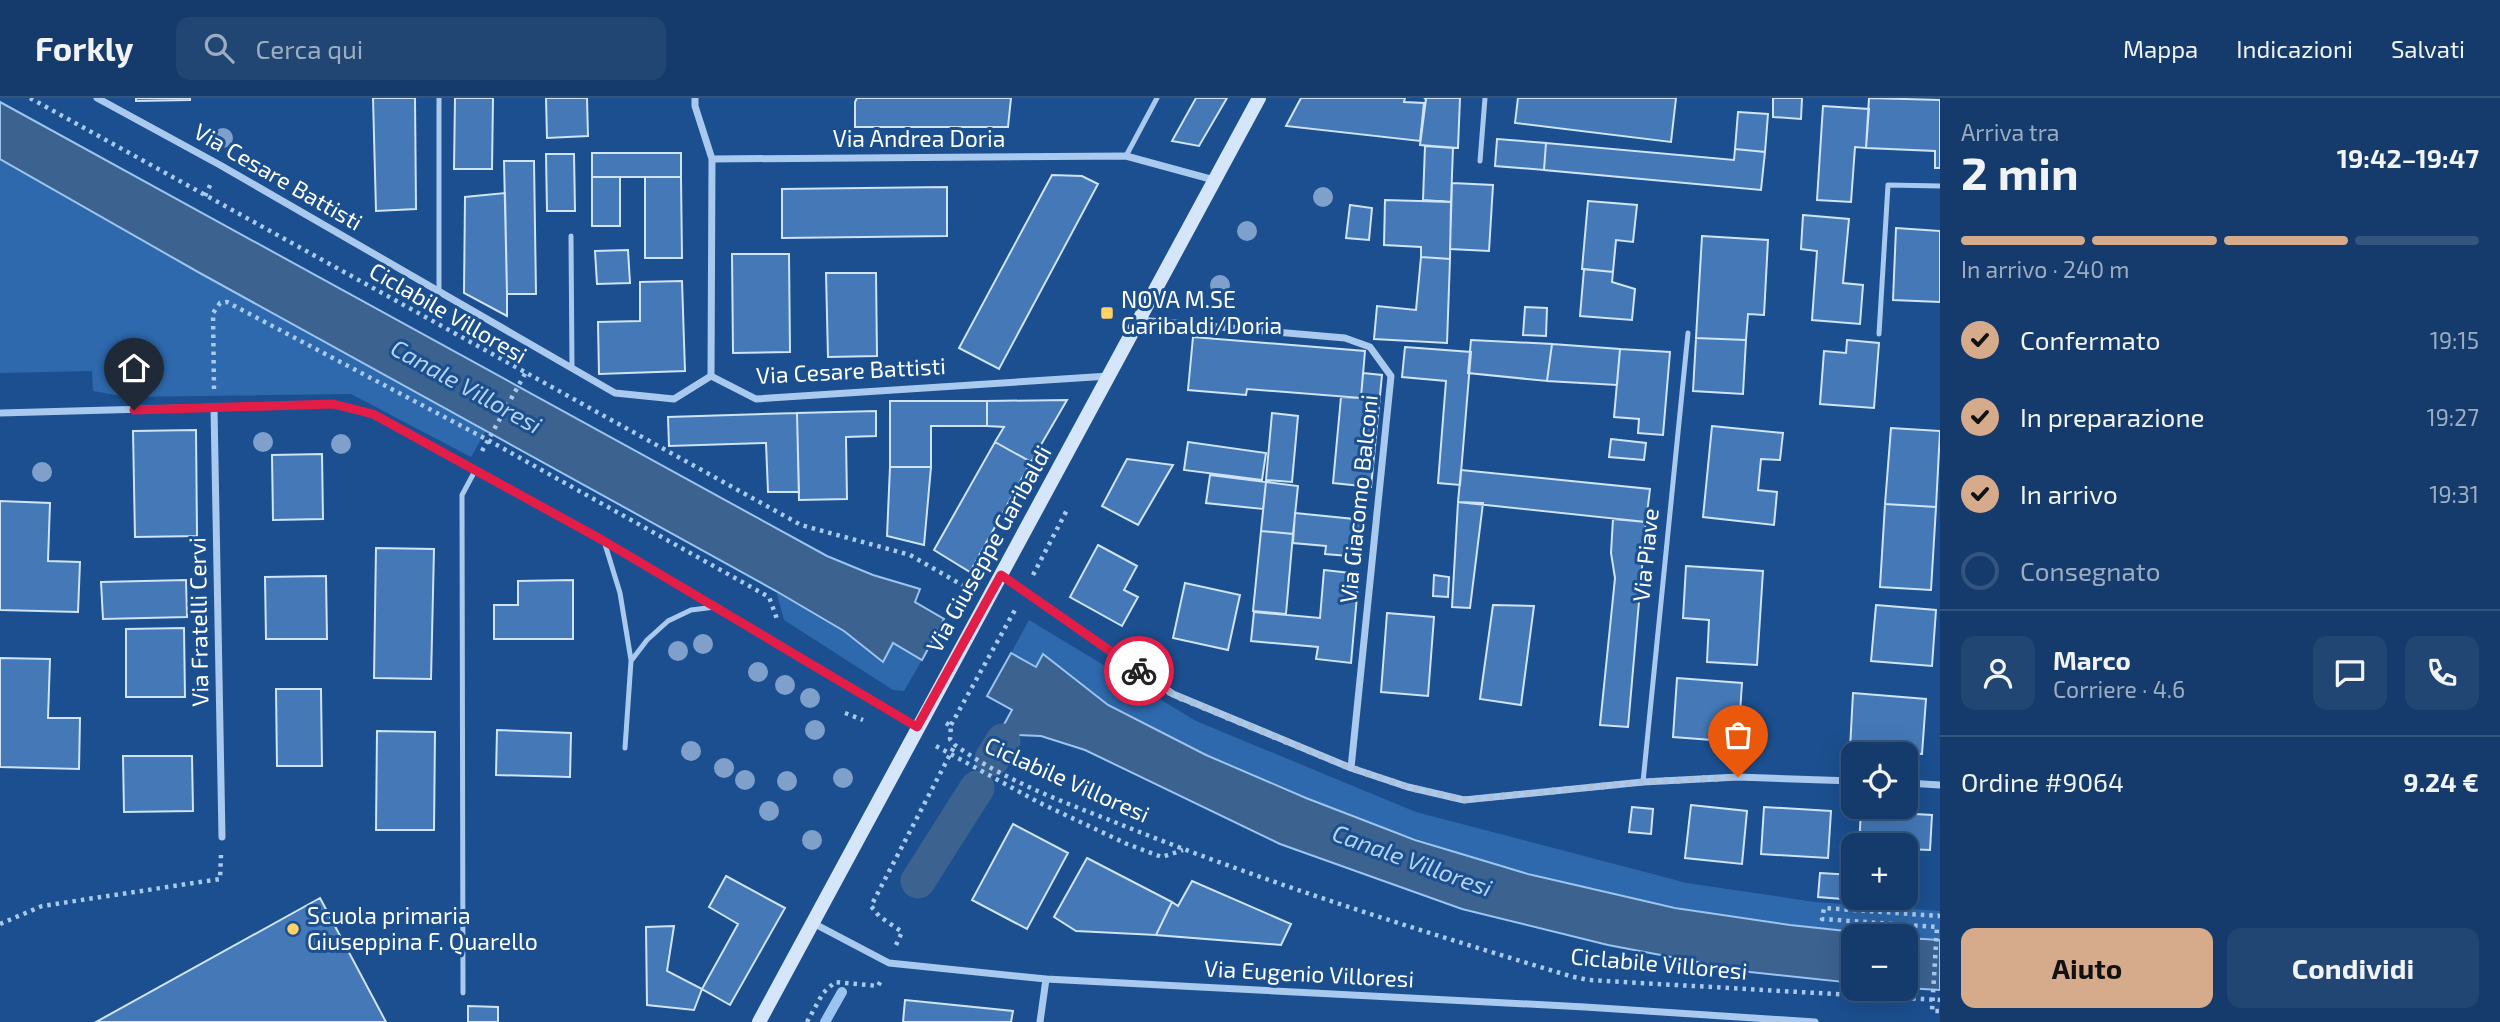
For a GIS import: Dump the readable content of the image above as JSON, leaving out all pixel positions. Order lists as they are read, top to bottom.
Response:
{
  "streets": {
    "main road": ["Via Giuseppe Garibaldi"],
    "street": [
      "Via Andrea Doria",
      "Via Cesare Battisti",
      "Via Giacomo Balconi",
      "Via Fratelli Cervi",
      "Via Eugenio Villoresi"
    ],
    "lane": ["Via Piave"],
    "path": ["Ciclabile Villoresi"]
  },
  "crossings": [
    ["Via Andrea Doria", "Via Giuseppe Garibaldi"],
    ["Via Cesare Battisti", "Via Giuseppe Garibaldi"],
    ["Via Giacomo Balconi", "Via Giuseppe Garibaldi"],
    ["Via Giuseppe Garibaldi", "Via Eugenio Villoresi"]
  ],
  "water": ["Canale Villoresi"],
  "places": {
    "transit": ["NOVA M.SE Garibaldi/Doria"],
    "other": ["Scuola primaria Giuseppina F. Quarello"]
  },
  "page": {
    "header": "Forkly",
    "search": "Cerca qui",
    "nav": ["Mappa", "Indicazioni", "Salvati"],
    "heading": ["2 min", "Arriva tra", "19:42–19:47"],
    "panel": [
      "Marco",
      "Corriere · 4.6",
      "Ordine #9064",
      "9.24 €"
    ],
    "bar": "In arrivo · 240 m",
    "list": [
      ["Confermato", "19:15"],
      ["In preparazione", "19:27"],
      ["In arrivo", "19:31"],
      "Consegnato"
    ],
    "map_buttons": ["+", "−"],
    "buttons": ["Aiuto", "Condividi"]
  }
}
